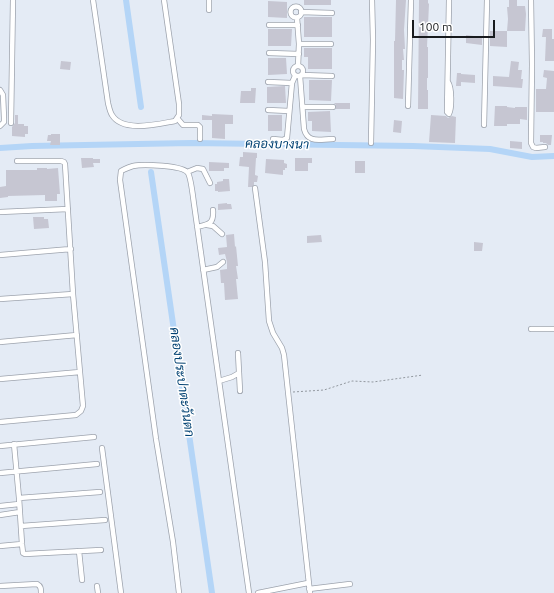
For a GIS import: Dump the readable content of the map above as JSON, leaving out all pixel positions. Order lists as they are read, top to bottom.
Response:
{
  "water": ["คลองบางนา", "คลองประปาตะวันตก"],
  "scale_bar": "100 m"
}
